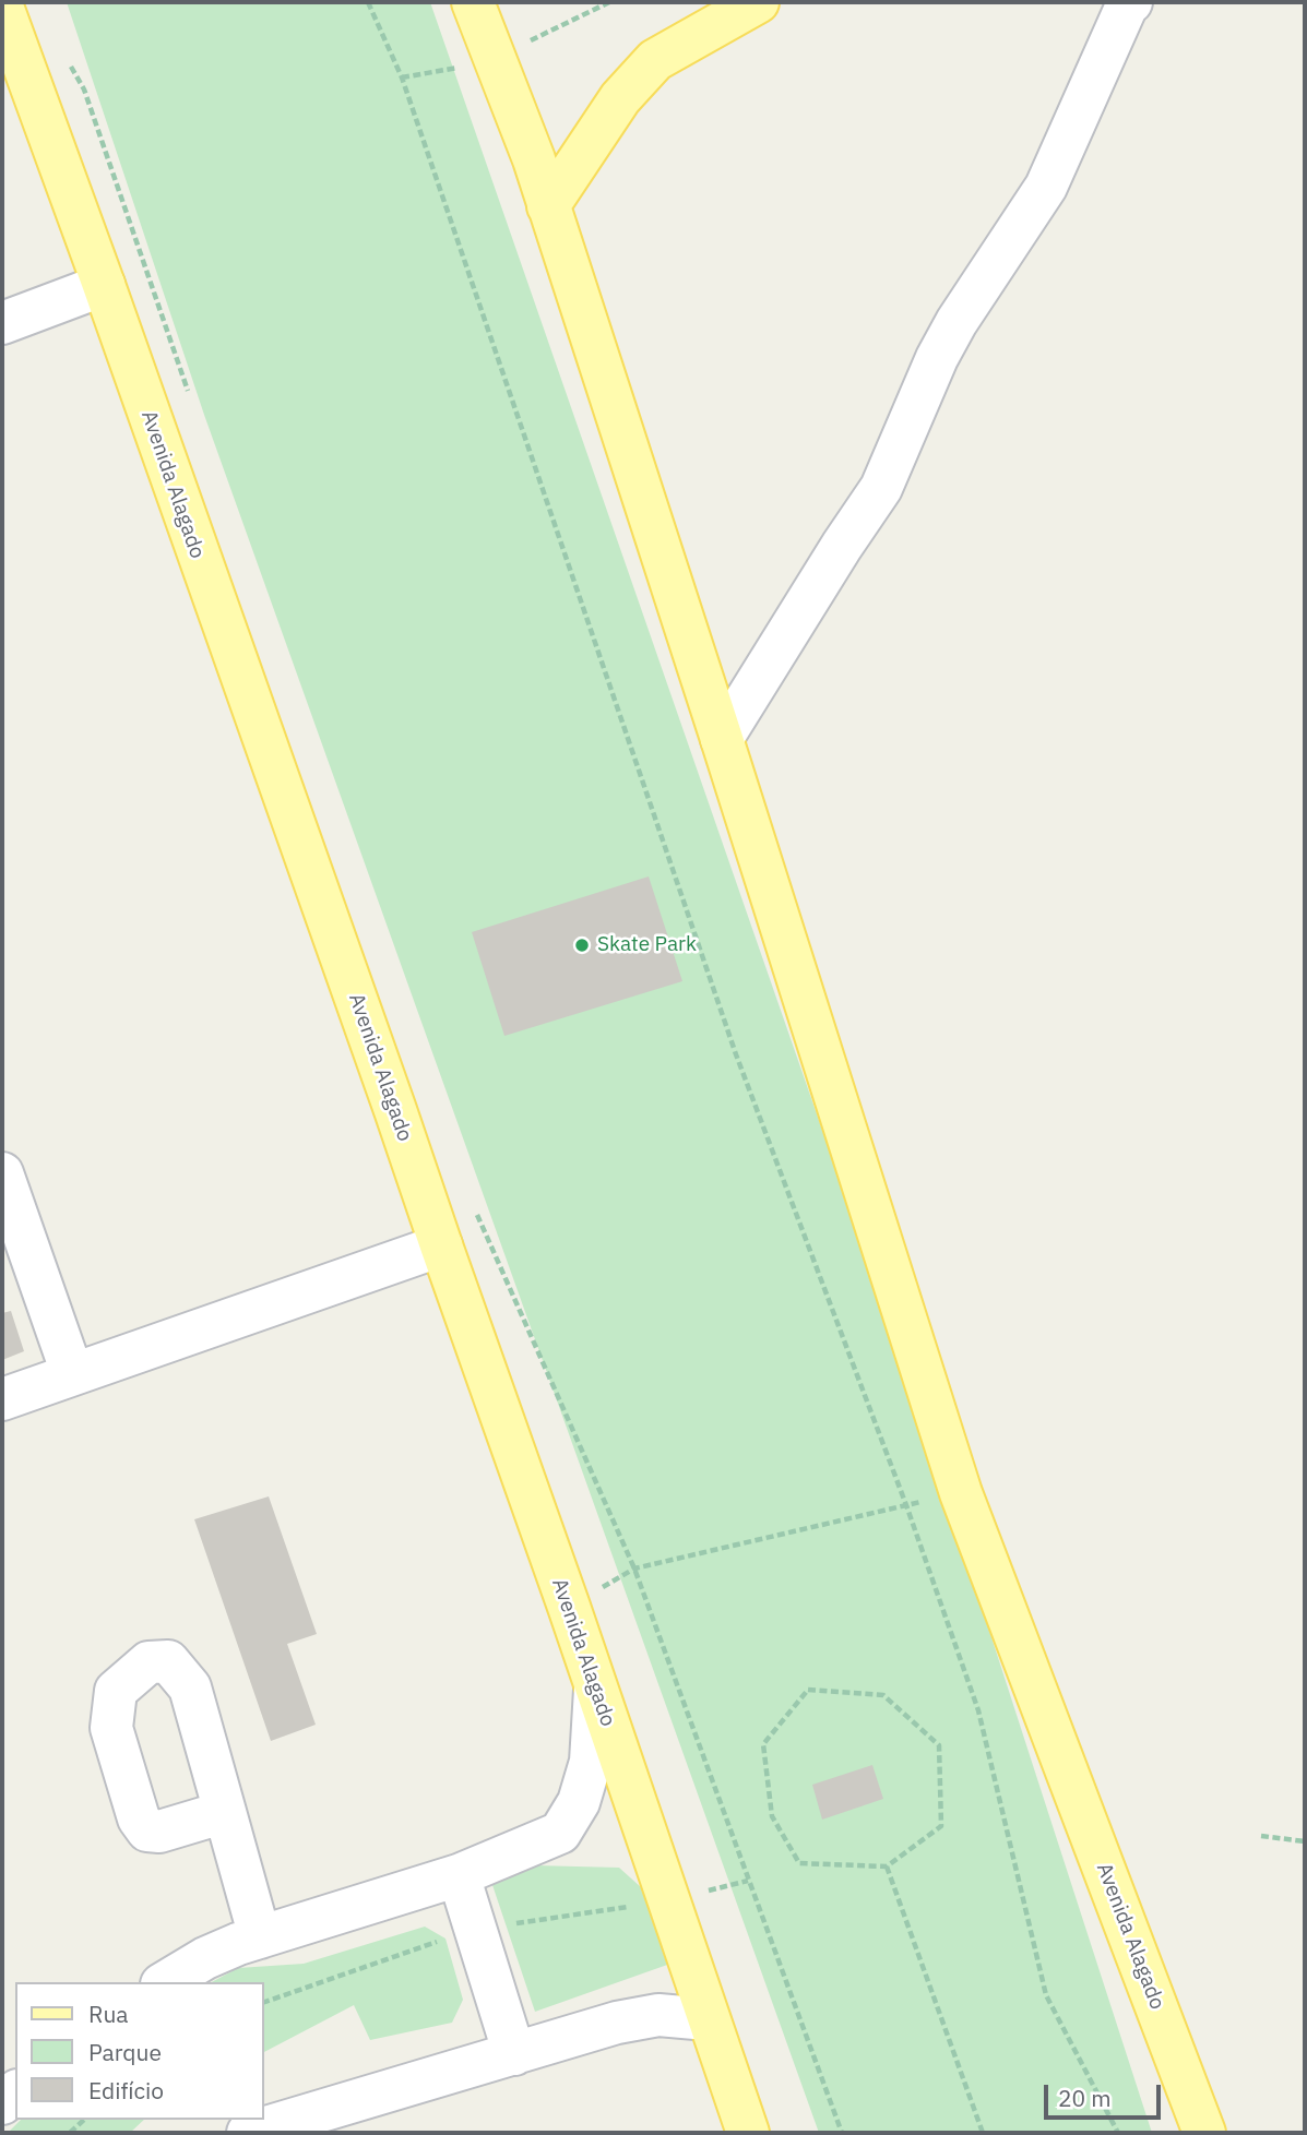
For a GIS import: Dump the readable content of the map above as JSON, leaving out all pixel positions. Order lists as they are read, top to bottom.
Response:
{
  "streets": {
    "main road": ["Avenida Alagado"]
  },
  "places": ["Skate Park"],
  "legend": ["Rua", "Parque", "Edifício"],
  "scale_bar": "20 m"
}
